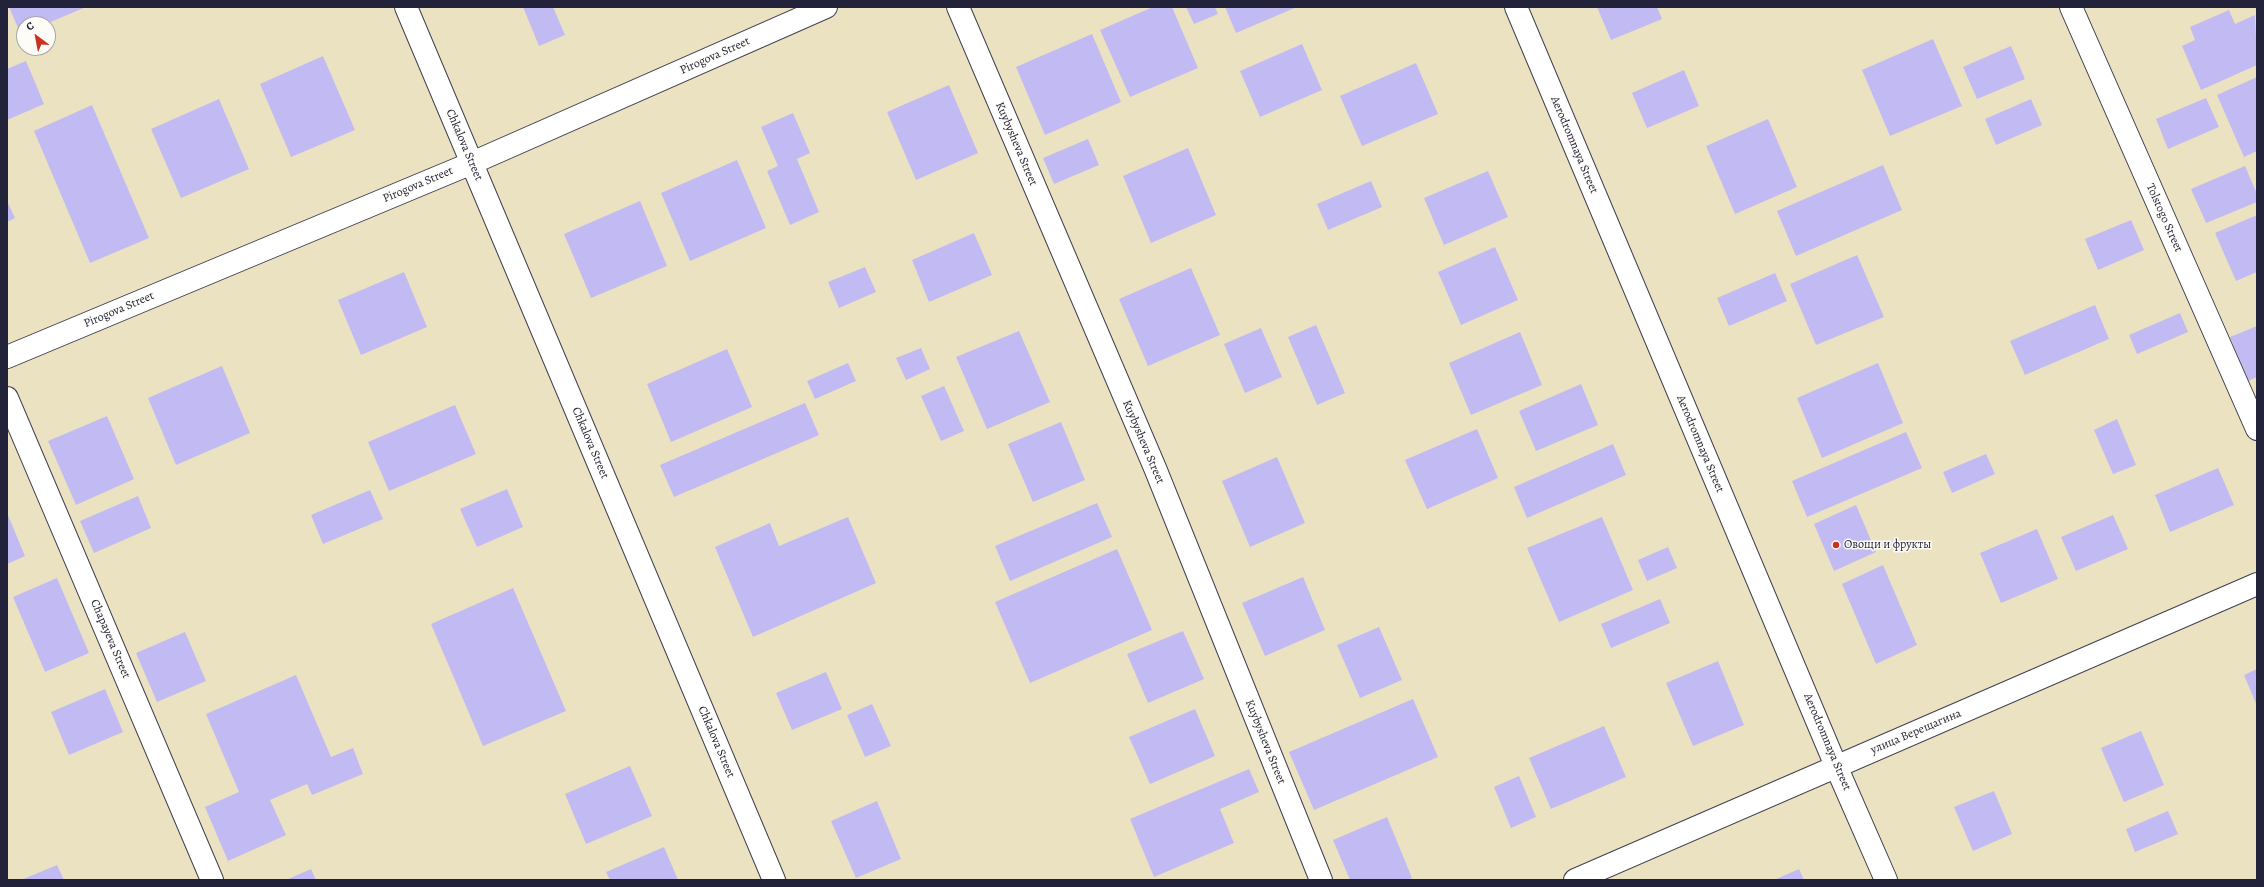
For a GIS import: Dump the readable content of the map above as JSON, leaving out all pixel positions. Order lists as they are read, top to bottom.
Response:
{
  "streets": {
    "street": [
      "Pirogova Street",
      "Kuybysheva Street",
      "Chkalova Street",
      "Aerodromnaya Street",
      "Tolstogo Street",
      "Chapayeva Street",
      "улица Верещагина"
    ]
  },
  "crossings": [
    ["Pirogova Street", "Chkalova Street"],
    ["Aerodromnaya Street", "улица Верещагина"]
  ],
  "places": ["Овощи и фрукты"],
  "north": "top left"
}
